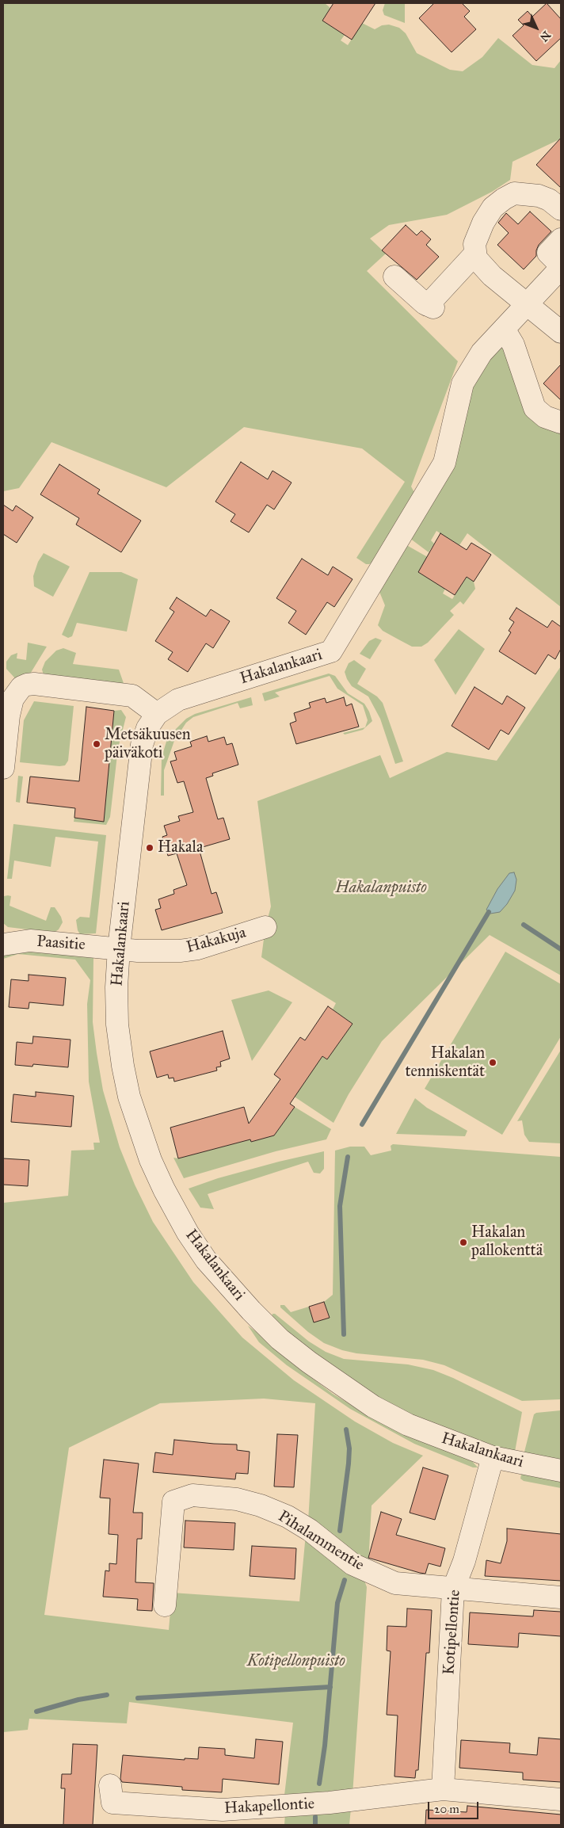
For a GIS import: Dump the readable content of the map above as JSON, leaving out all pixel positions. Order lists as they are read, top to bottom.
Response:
{
  "streets": {
    "street": [
      "Hakalankaari",
      "Hakakuja",
      "Paasitie",
      "Pihalammentie",
      "Kotipellontie",
      "Hakapellontie"
    ]
  },
  "crossings": [
    ["Hakalankaari", "Hakakuja"],
    ["Hakalankaari", "Paasitie"],
    ["Hakalankaari", "Kotipellontie"],
    ["Hakakuja", "Paasitie"],
    ["Pihalammentie", "Kotipellontie"],
    ["Kotipellontie", "Hakapellontie"]
  ],
  "parks": ["Hakalanpuisto", "Kotipellonpuisto"],
  "places": [
    "Metsäkuusen päiväkoti",
    "Hakala",
    "Hakalan tenniskentät",
    "Hakalan pallokenttä"
  ],
  "scale_bar": "20 m",
  "north": "bottom right"
}
